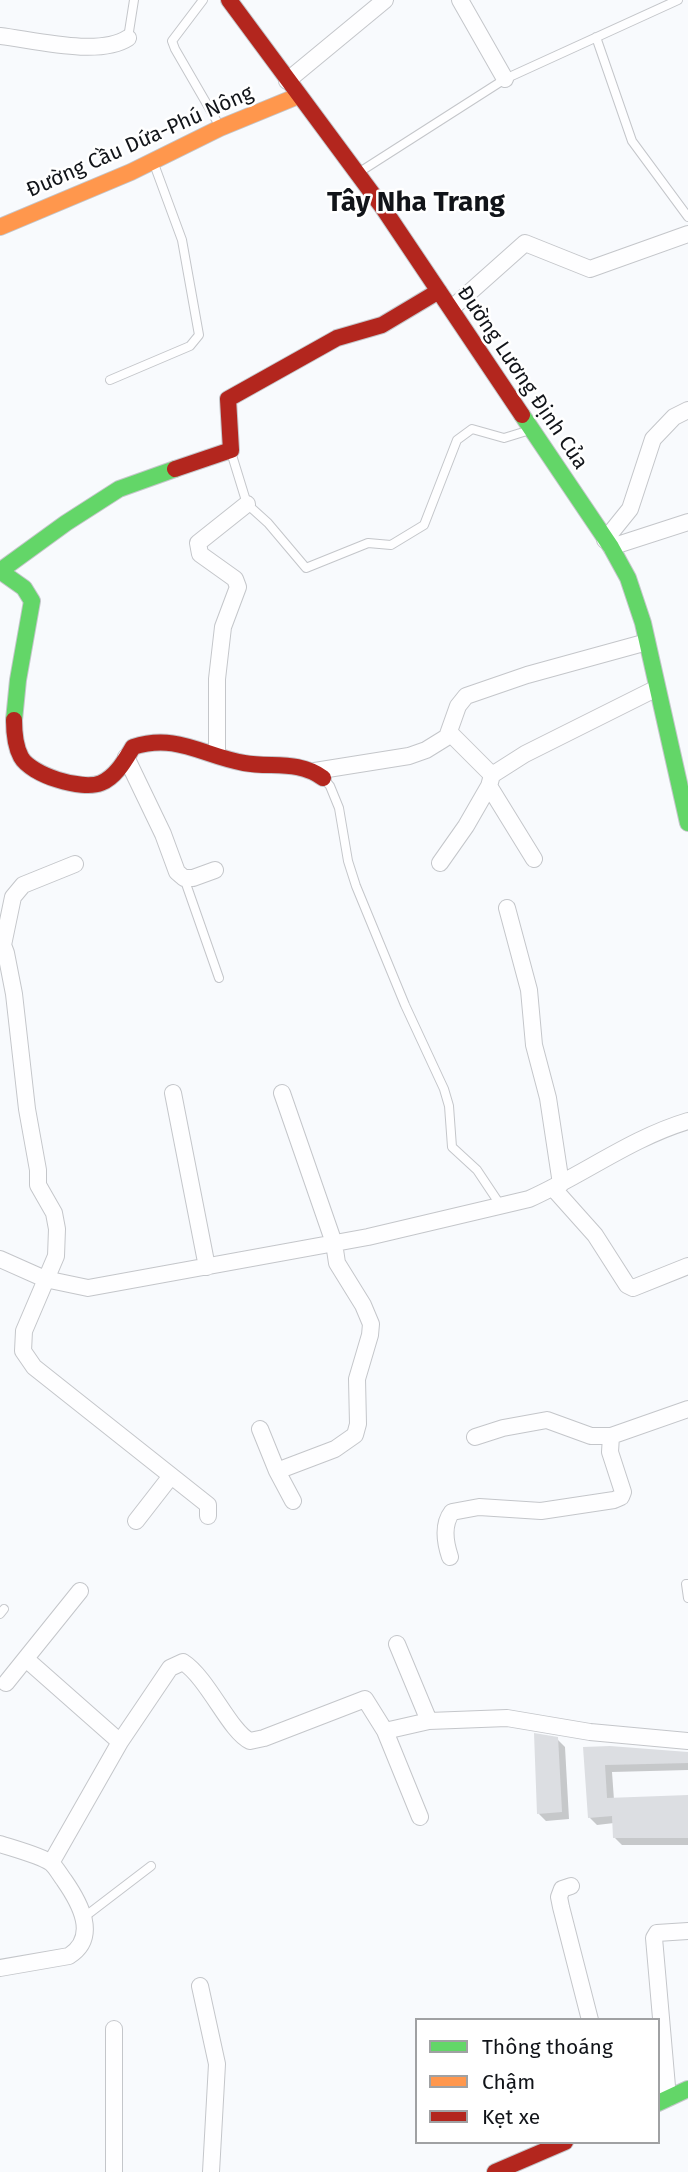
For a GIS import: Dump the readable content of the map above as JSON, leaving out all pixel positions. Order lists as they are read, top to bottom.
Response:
{
  "streets": {
    "street": ["Đường Cầu Dứa-Phú Nông", "Đường Lương Định Của"]
  },
  "crossings": [
    ["Đường Cầu Dứa-Phú Nông", "Đường Lương Định Của"]
  ],
  "districts": ["Tây Nha Trang"],
  "legend": ["Thông thoáng", "Chậm", "Kẹt xe"]
}
